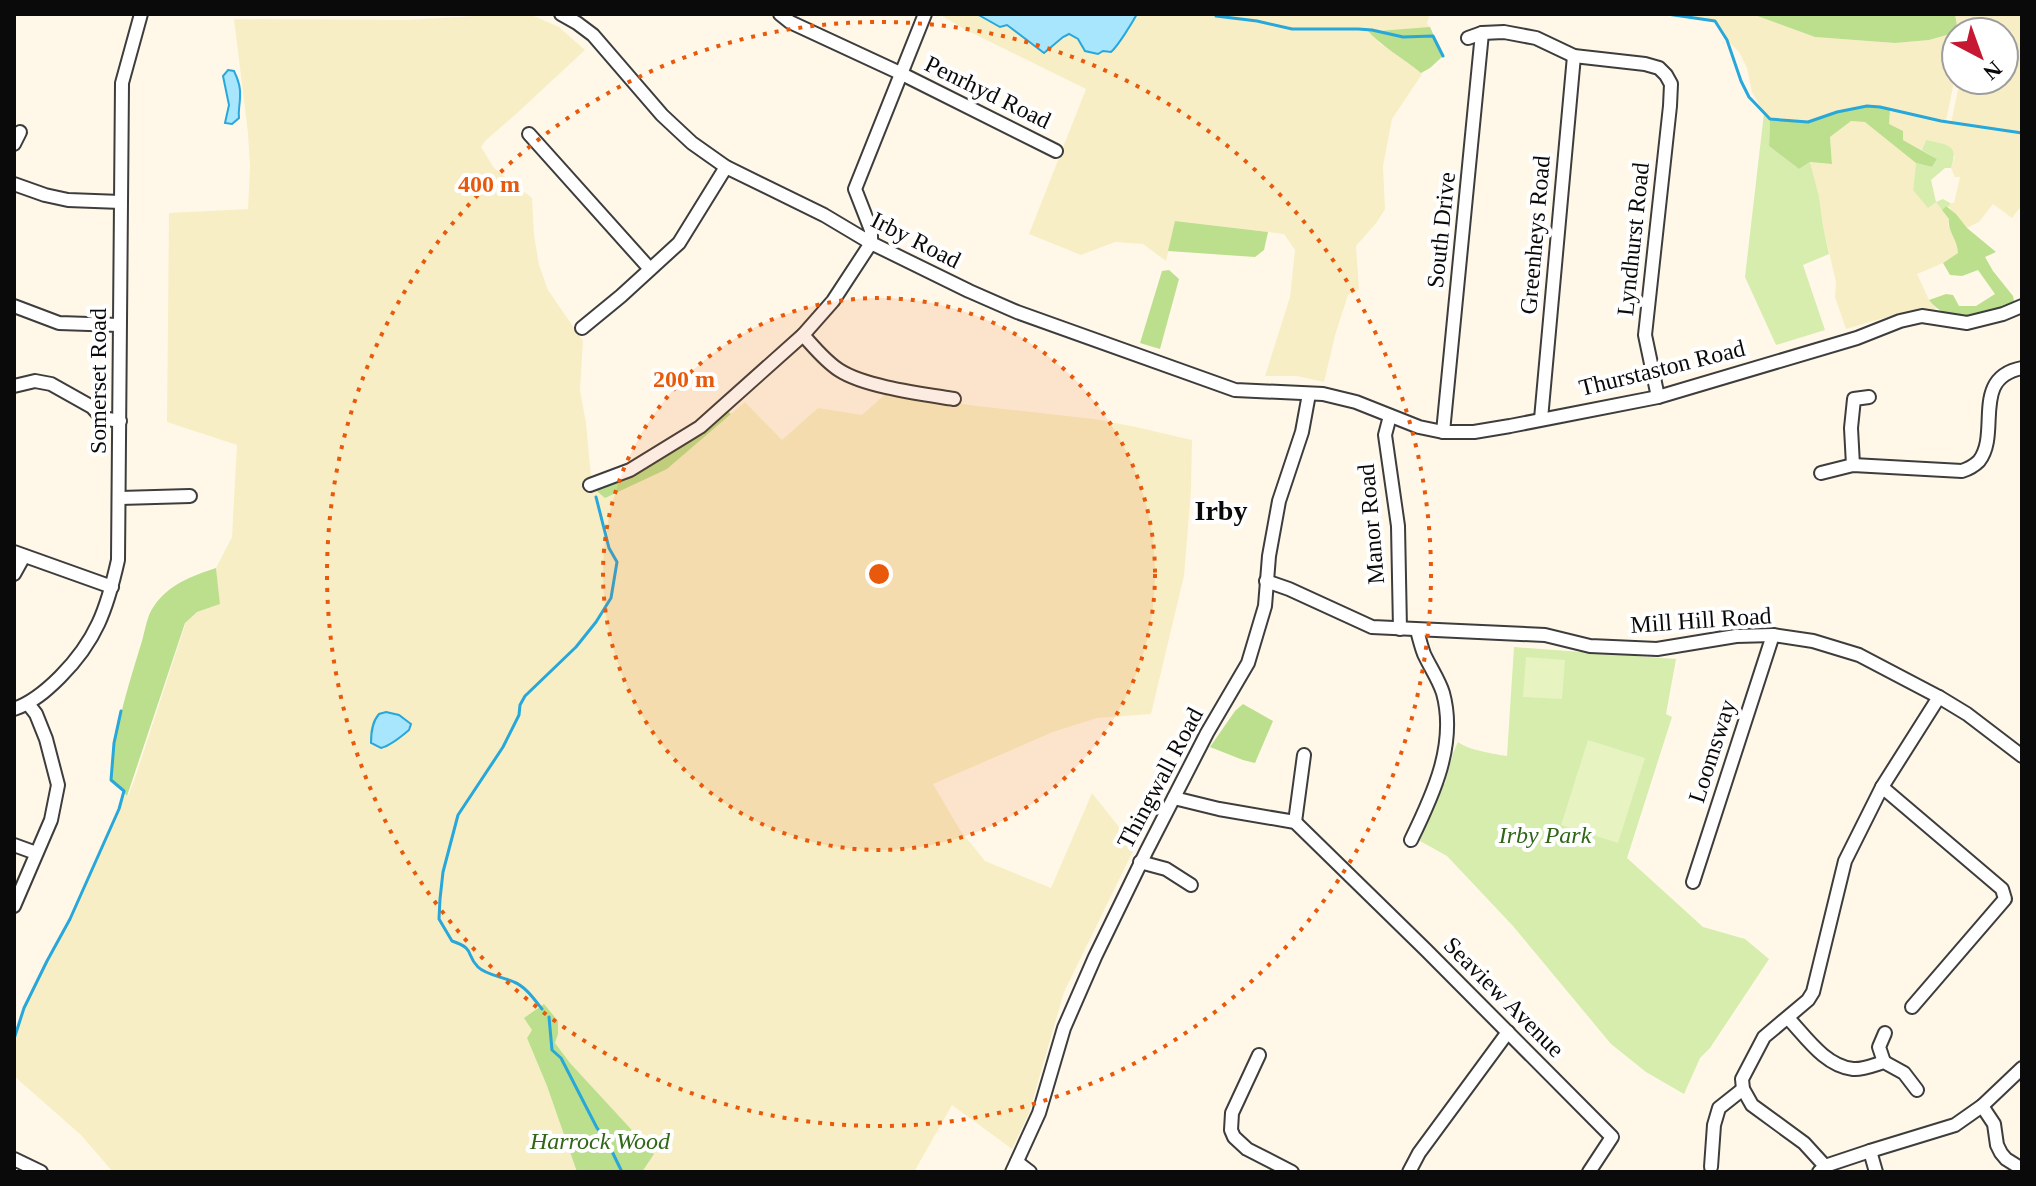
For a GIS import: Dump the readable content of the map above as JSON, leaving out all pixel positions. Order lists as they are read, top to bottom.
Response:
{
  "streets": {
    "street": [
      "Penrhyd Road",
      "South Drive",
      "Greenheys Road",
      "Lyndhurst Road",
      "Irby Road",
      "Thurstaston Road",
      "Somerset Road",
      "Manor Road",
      "Mill Hill Road",
      "Loomsway",
      "Thingwall Road",
      "Seaview Avenue"
    ]
  },
  "crossings": [
    ["South Drive", "Thurstaston Road"],
    ["Greenheys Road", "Lyndhurst Road"],
    ["Greenheys Road", "Thurstaston Road"],
    ["Lyndhurst Road", "Thurstaston Road"],
    ["Irby Road", "Thurstaston Road"],
    ["Irby Road", "Thingwall Road"],
    ["Thurstaston Road", "Manor Road"],
    ["Thurstaston Road", "Thingwall Road"],
    ["Manor Road", "Mill Hill Road"],
    ["Mill Hill Road", "Loomsway"],
    ["Mill Hill Road", "Thingwall Road"]
  ],
  "districts": ["Irby"],
  "parks": ["Irby Park", "Harrock Wood"],
  "north": "bottom right",
  "rings": ["400 m", "200 m"]
}
